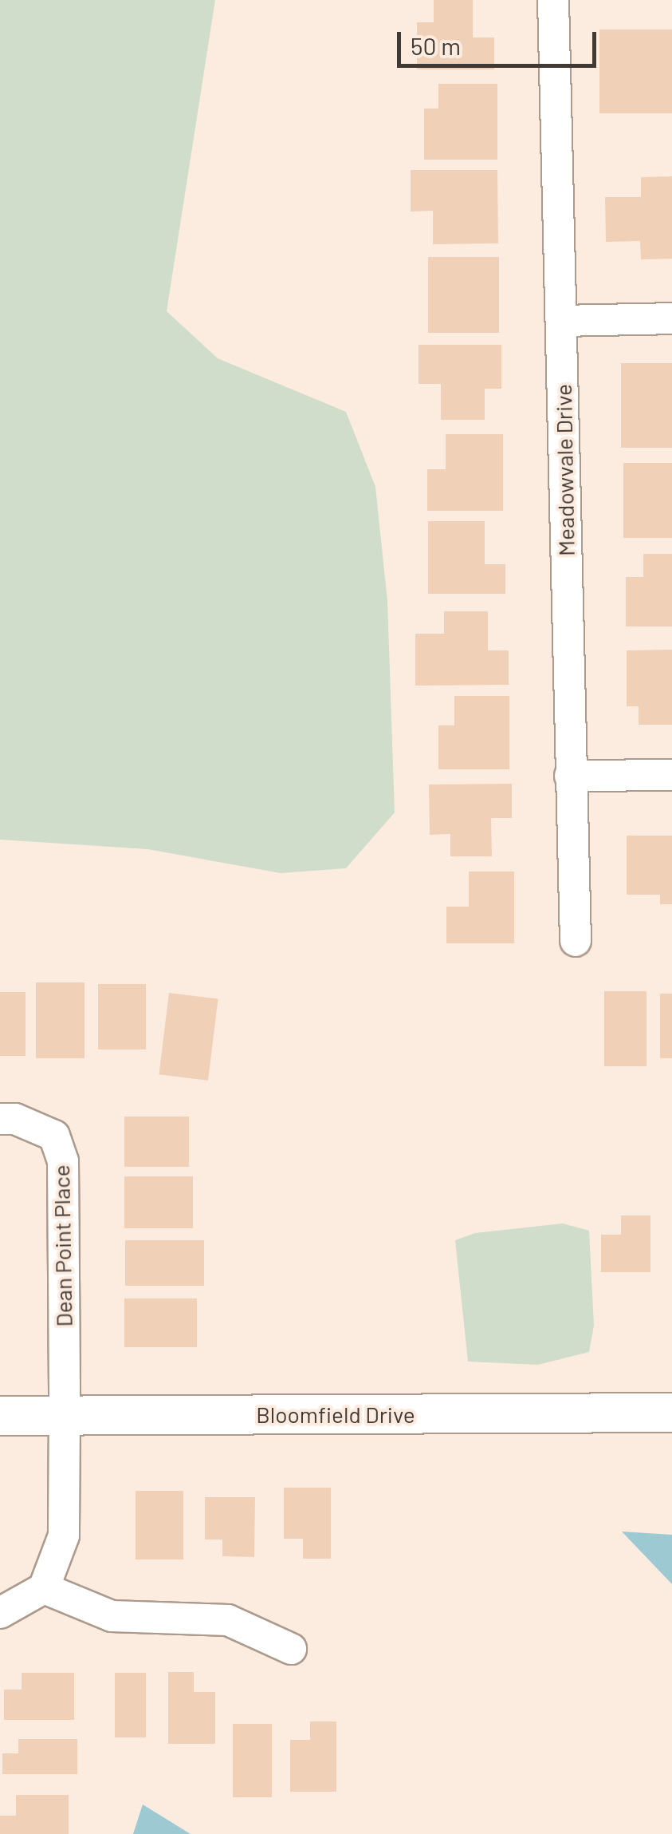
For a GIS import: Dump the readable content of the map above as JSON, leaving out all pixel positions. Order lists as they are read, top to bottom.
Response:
{
  "streets": {
    "street": ["Meadowvale Drive", "Dean Point Place", "Bloomfield Drive"]
  },
  "crossings": [
    ["Dean Point Place", "Bloomfield Drive"]
  ],
  "scale_bar": "50 m"
}
